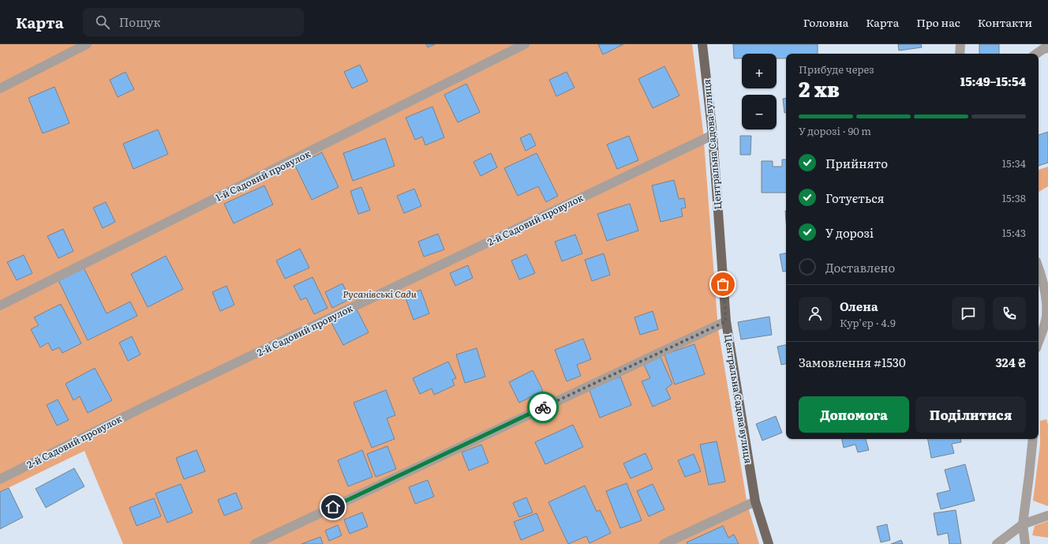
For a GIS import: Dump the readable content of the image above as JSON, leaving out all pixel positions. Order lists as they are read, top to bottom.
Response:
{
  "streets": {
    "main road": ["Центральна Садова вулиця"],
    "street": ["1-й Садовий провулок", "2-й Садовий провулок"]
  },
  "crossings": [
    ["Центральна Садова вулиця", "2-й Садовий провулок"]
  ],
  "parks": ["Русанівські Сади"],
  "page": {
    "header": "Карта",
    "search": "Пошук",
    "nav": [
      "Головна",
      "Карта",
      "Про нас",
      "Контакти"
    ],
    "map_buttons": ["+", "−"],
    "heading": ["2 хв", "Прибуде через", "15:49–15:54"],
    "panel": [
      "Олена",
      "Кур’єр · 4.9",
      "Замовлення #1530",
      "324 ₴"
    ],
    "bar": "У дорозі · 90 m",
    "list": [
      ["Прийнято", "15:34"],
      ["Готується", "15:38"],
      ["У дорозі", "15:43"],
      "Доставлено"
    ],
    "buttons": ["Допомога", "Поділитися"]
  }
}
